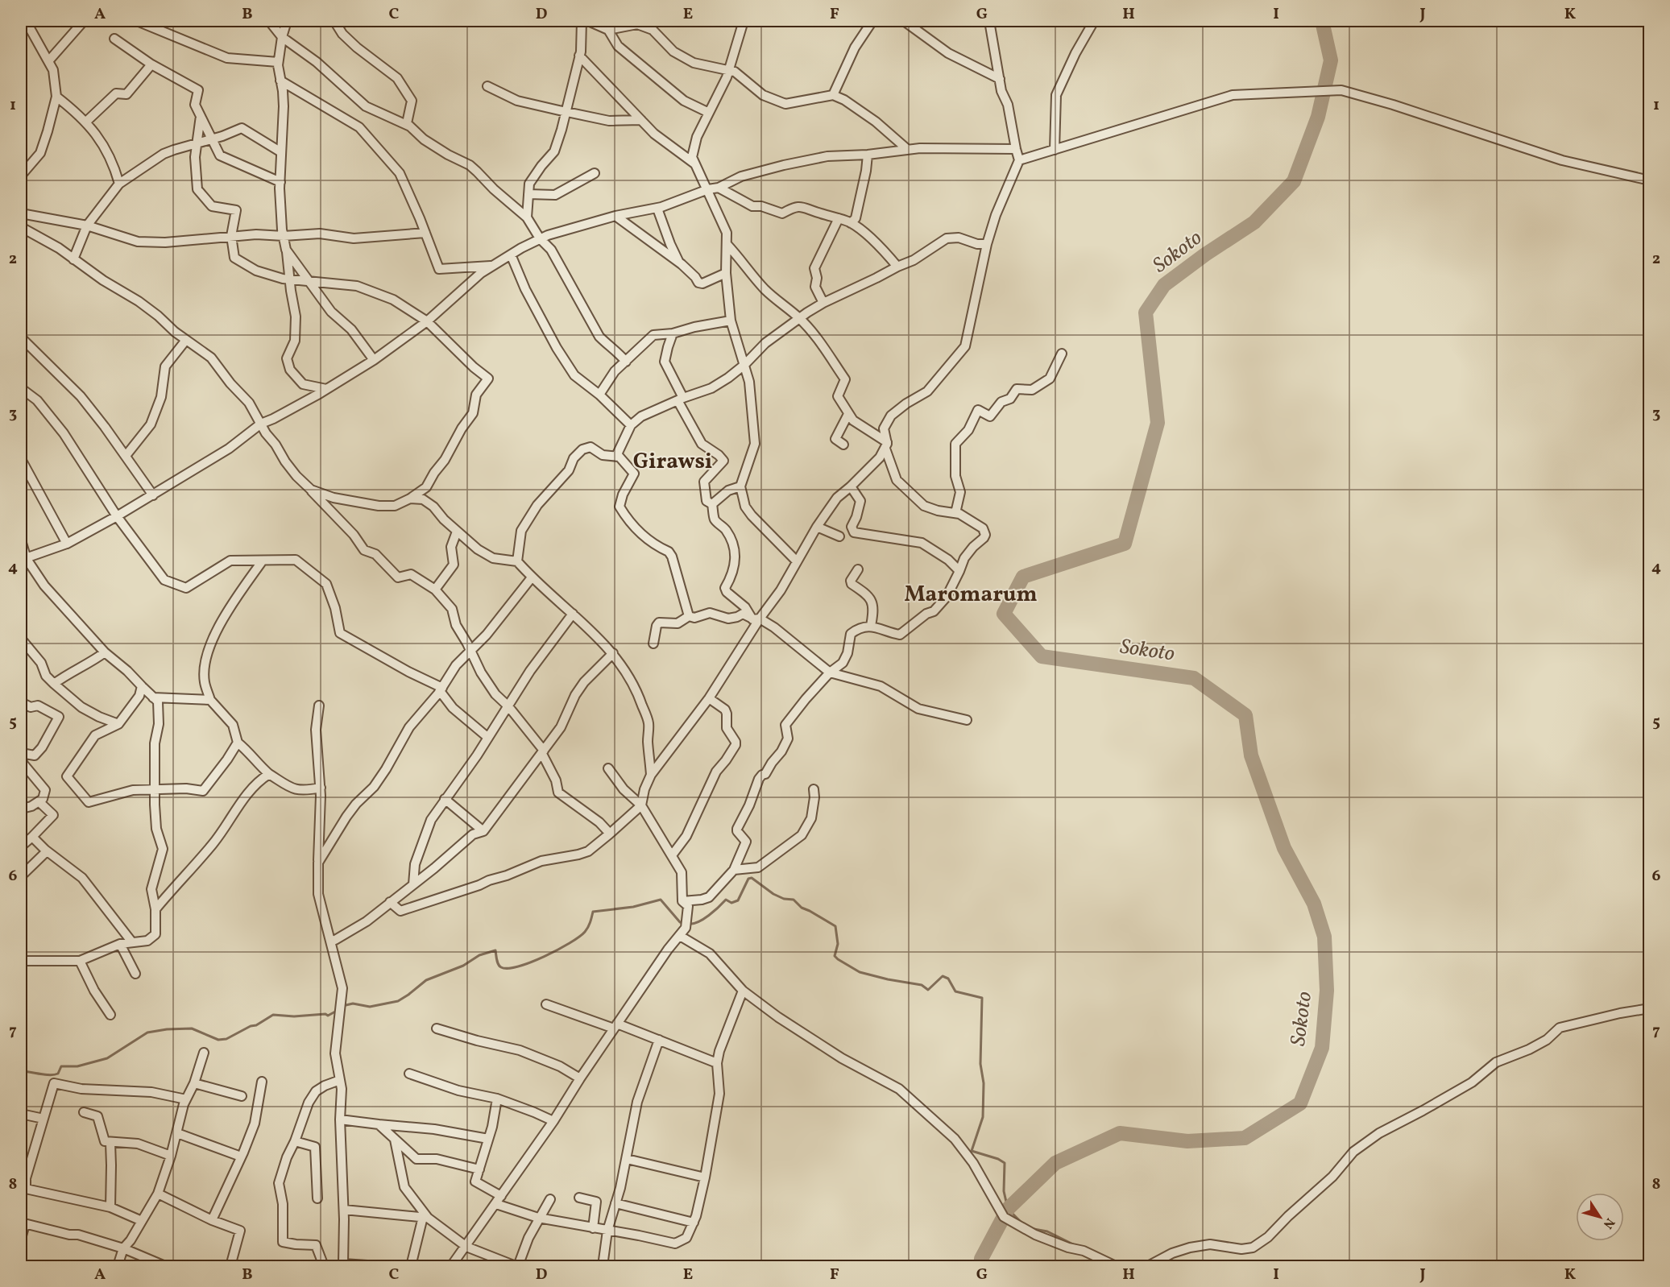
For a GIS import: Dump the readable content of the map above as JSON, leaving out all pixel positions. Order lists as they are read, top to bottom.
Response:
{
  "districts": ["Girawsi", "Maromarum"],
  "water": ["Sokoto"],
  "north": "bottom right",
  "grid": {
    "columns": [
      "A",
      "B",
      "C",
      "D",
      "E",
      "F",
      "G",
      "H",
      "I",
      "J",
      "K"
    ],
    "rows": [
      "1",
      "2",
      "3",
      "4",
      "5",
      "6",
      "7",
      "8"
    ]
  }
}
